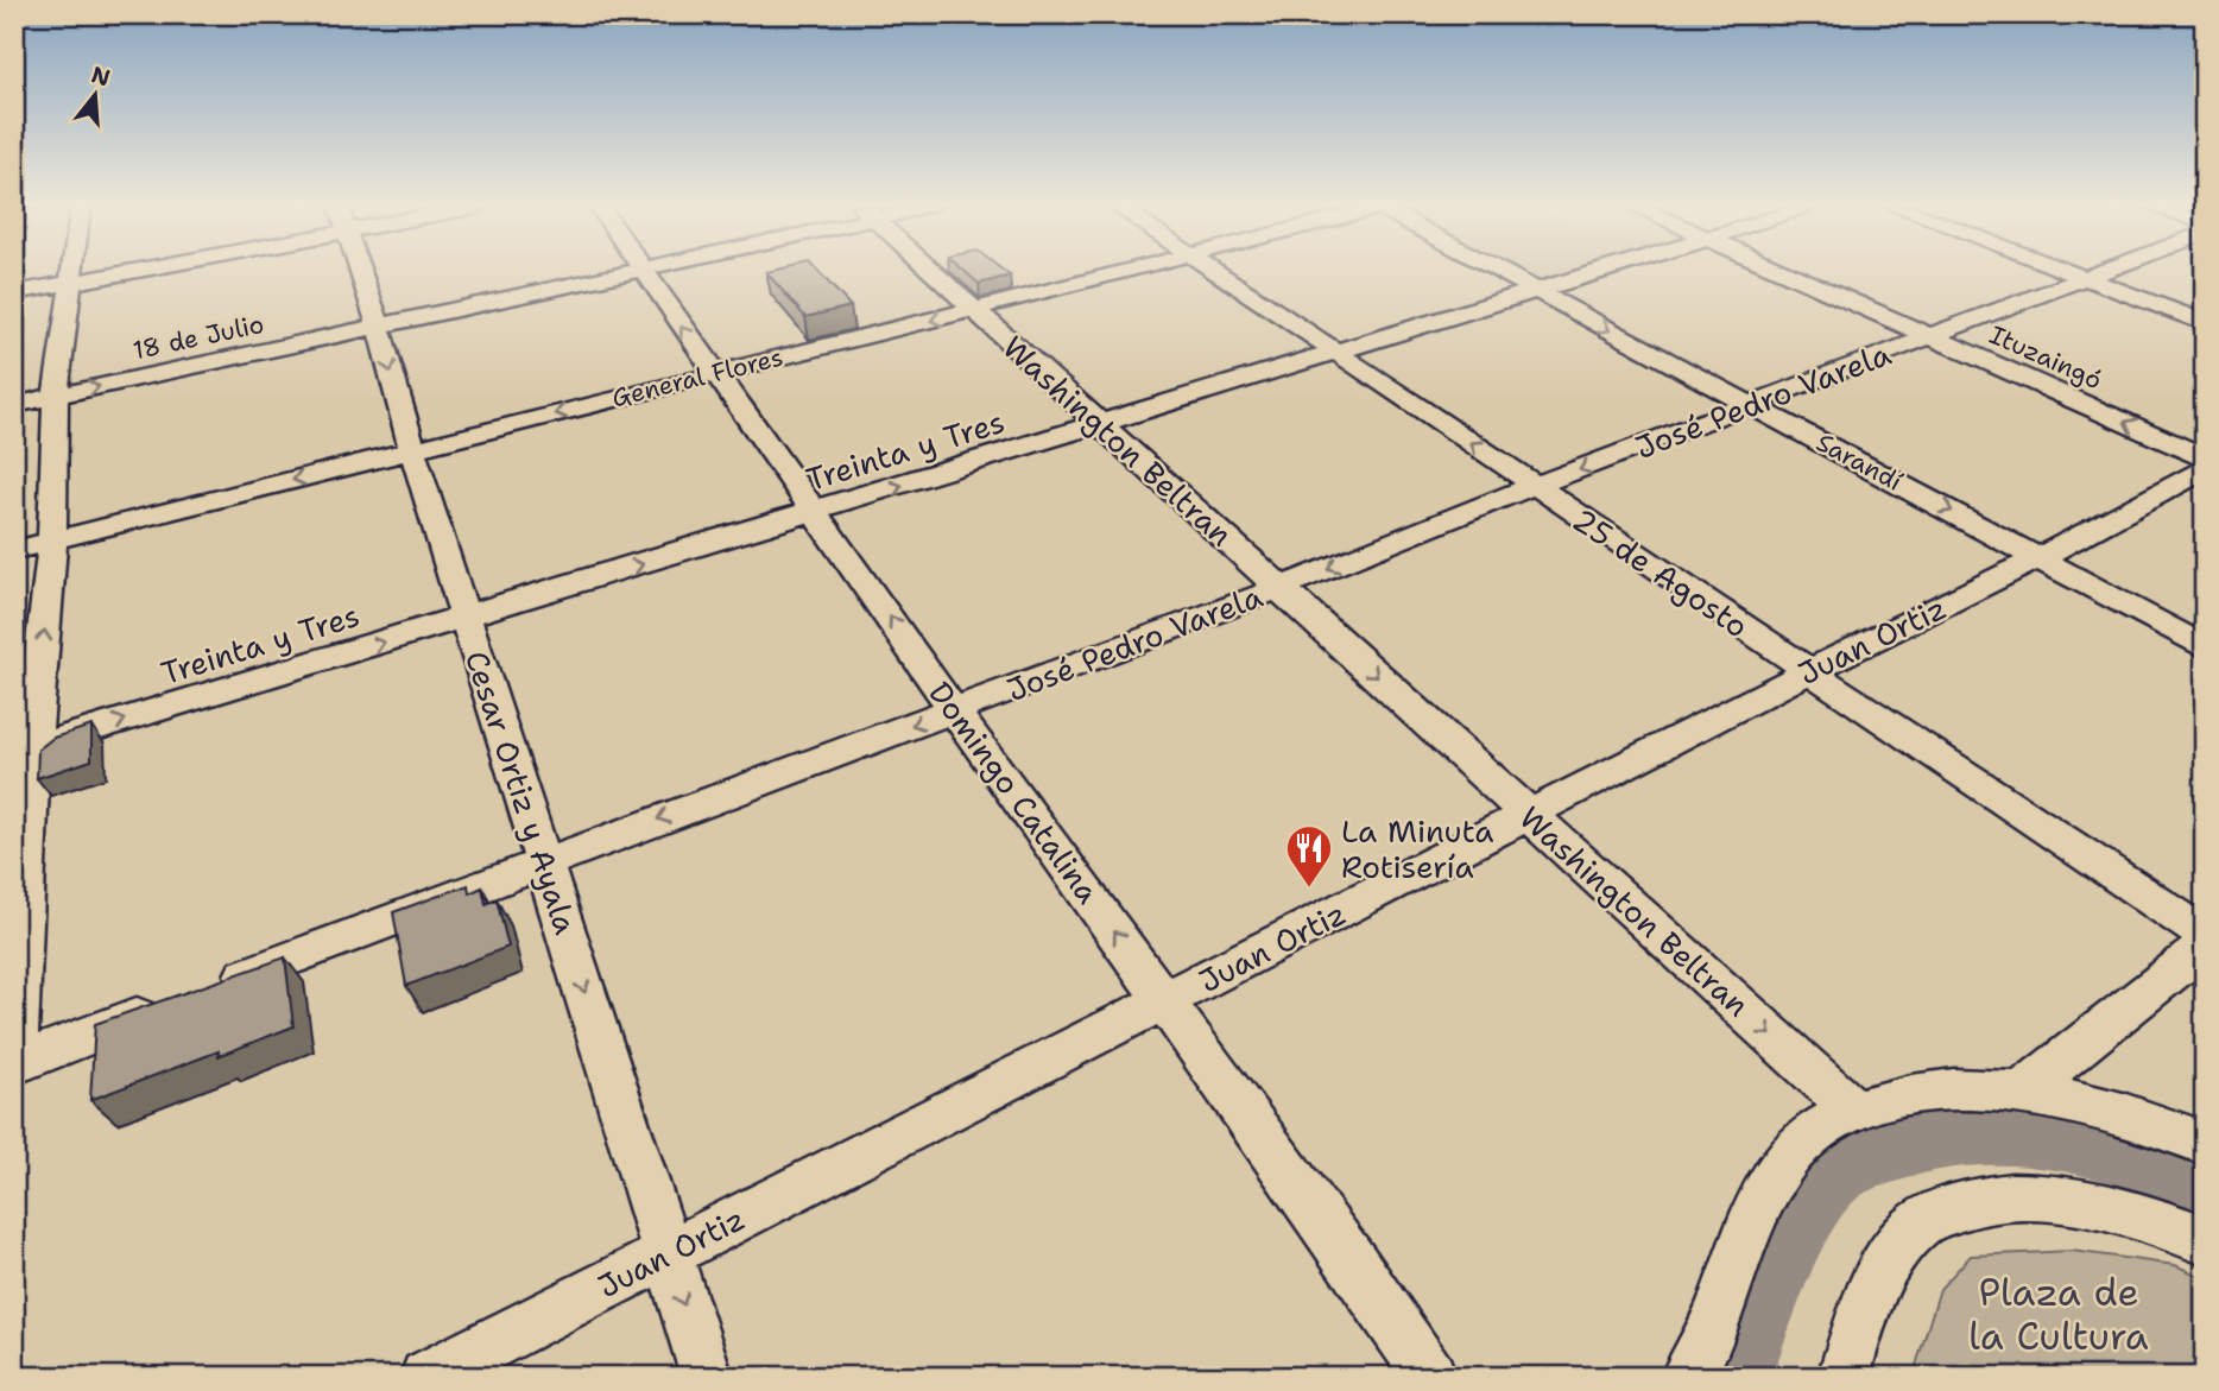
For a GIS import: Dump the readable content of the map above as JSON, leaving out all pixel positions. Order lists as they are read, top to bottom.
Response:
{
  "streets": {
    "street": [
      "18 de Julio",
      "Ituzaingó",
      "General Flores",
      "José Pedro Varela",
      "Washington Beltran",
      "Treinta y Tres",
      "Sarandí",
      "25 de Agosto",
      "Juan Ortiz",
      "Cesar Ortiz y Ayala",
      "Domingo Catalina"
    ]
  },
  "crossings": [
    ["18 de Julio", "Cesar Ortiz y Ayala"],
    ["Ituzaingó", "José Pedro Varela"],
    ["General Flores", "Washington Beltran"],
    ["General Flores", "Cesar Ortiz y Ayala"],
    ["General Flores", "Domingo Catalina"],
    ["José Pedro Varela", "Washington Beltran"],
    ["José Pedro Varela", "Sarandí"],
    ["José Pedro Varela", "25 de Agosto"],
    ["José Pedro Varela", "Cesar Ortiz y Ayala"],
    ["José Pedro Varela", "Domingo Catalina"],
    ["Washington Beltran", "Treinta y Tres"],
    ["Washington Beltran", "Juan Ortiz"],
    ["Treinta y Tres", "Sarandí"],
    ["Treinta y Tres", "25 de Agosto"],
    ["Treinta y Tres", "Cesar Ortiz y Ayala"],
    ["Treinta y Tres", "Domingo Catalina"],
    ["Sarandí", "Juan Ortiz"],
    ["25 de Agosto", "Juan Ortiz"],
    ["Juan Ortiz", "Cesar Ortiz y Ayala"],
    ["Juan Ortiz", "Domingo Catalina"]
  ],
  "one_way": [
    "18 de Julio",
    "General Flores",
    "José Pedro Varela",
    "Washington Beltran",
    "Treinta y Tres",
    "Sarandí",
    "Cesar Ortiz y Ayala",
    "Domingo Catalina"
  ],
  "parks": ["Plaza de la Cultura"],
  "places": {
    "restaurant": ["La Minuta Rotisería"]
  },
  "north": "top"
}
